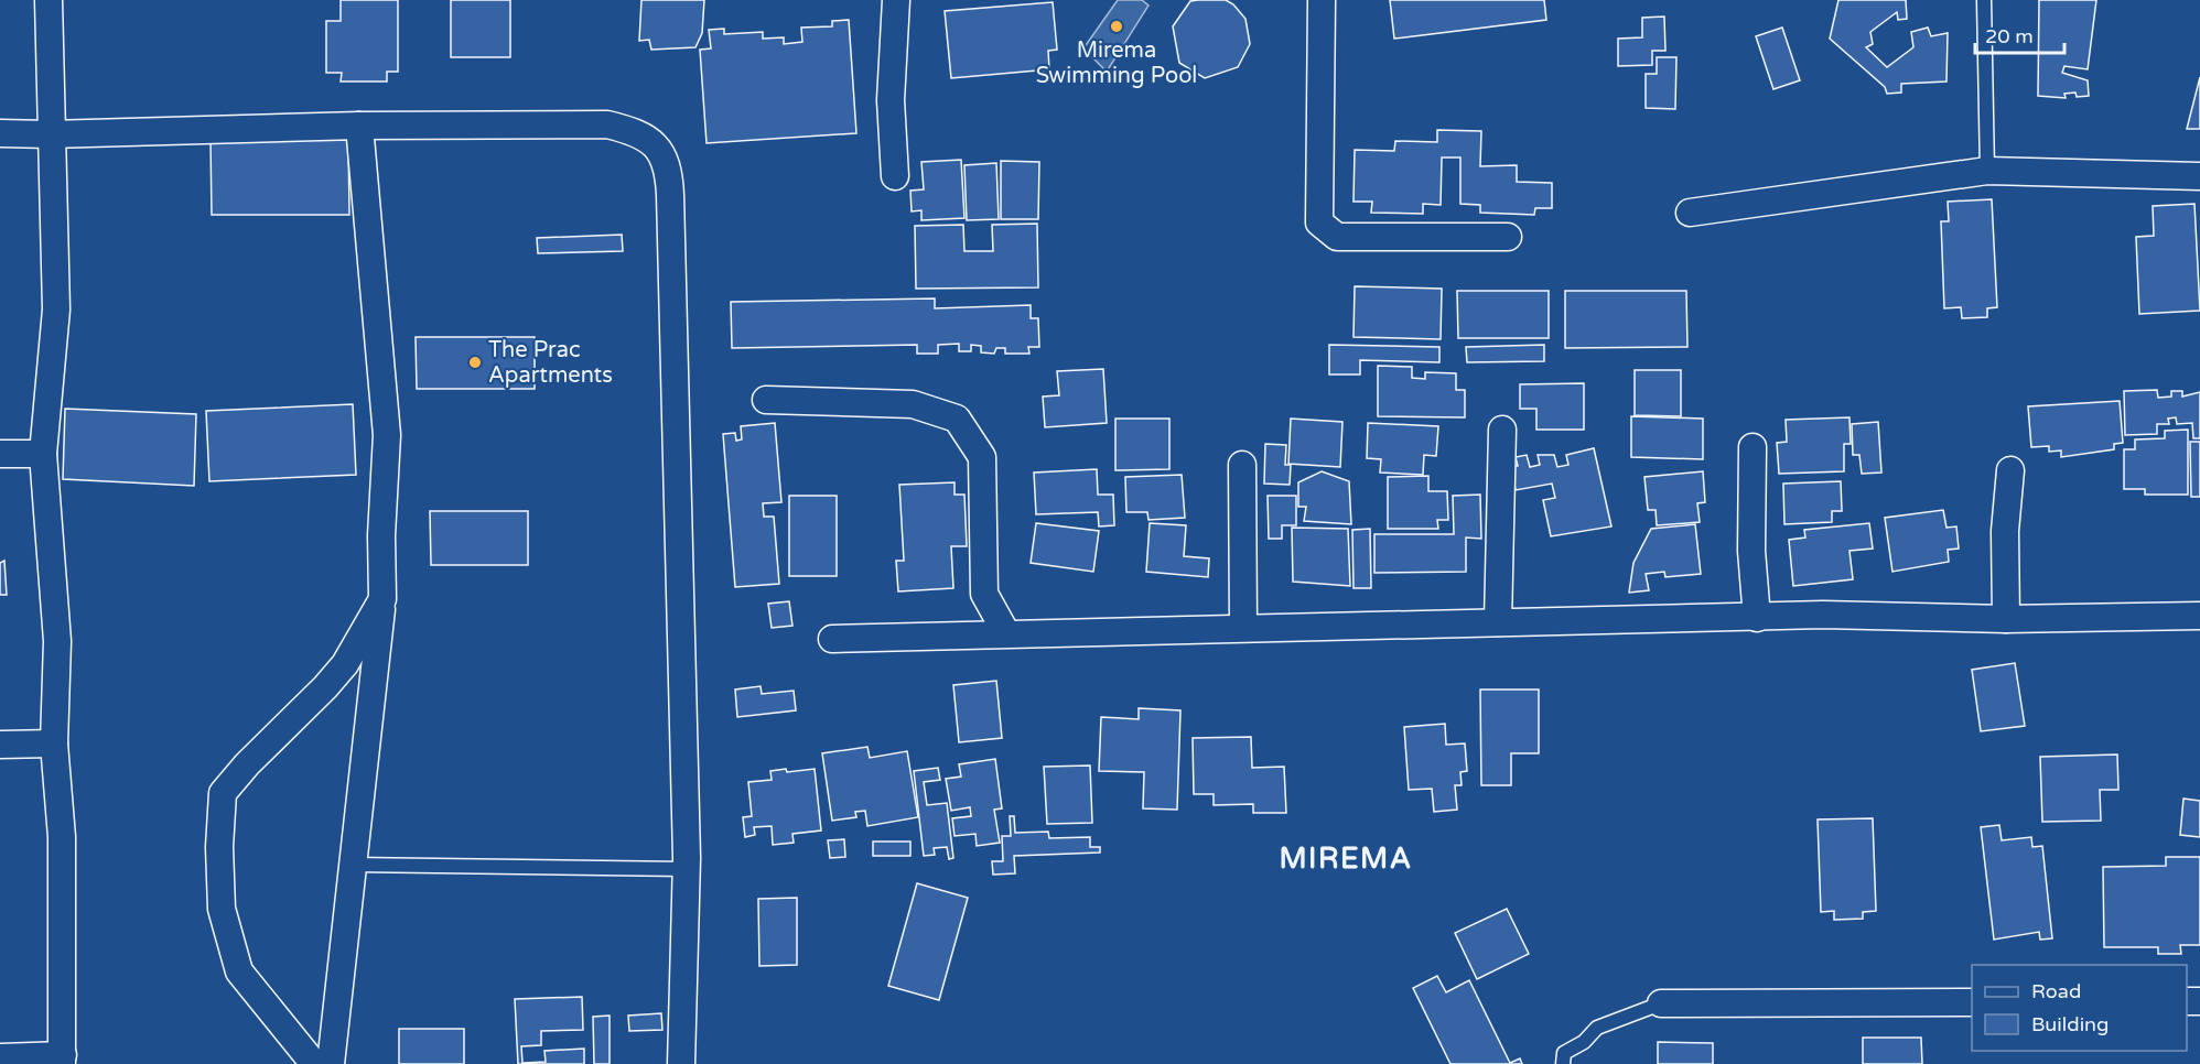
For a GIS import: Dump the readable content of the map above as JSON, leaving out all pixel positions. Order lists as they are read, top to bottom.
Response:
{
  "districts": ["MIREMA"],
  "places": ["Mirema Swimming Pool", "The Prac Apartments"],
  "legend": ["Road", "Building"],
  "scale_bar": "20 m"
}
